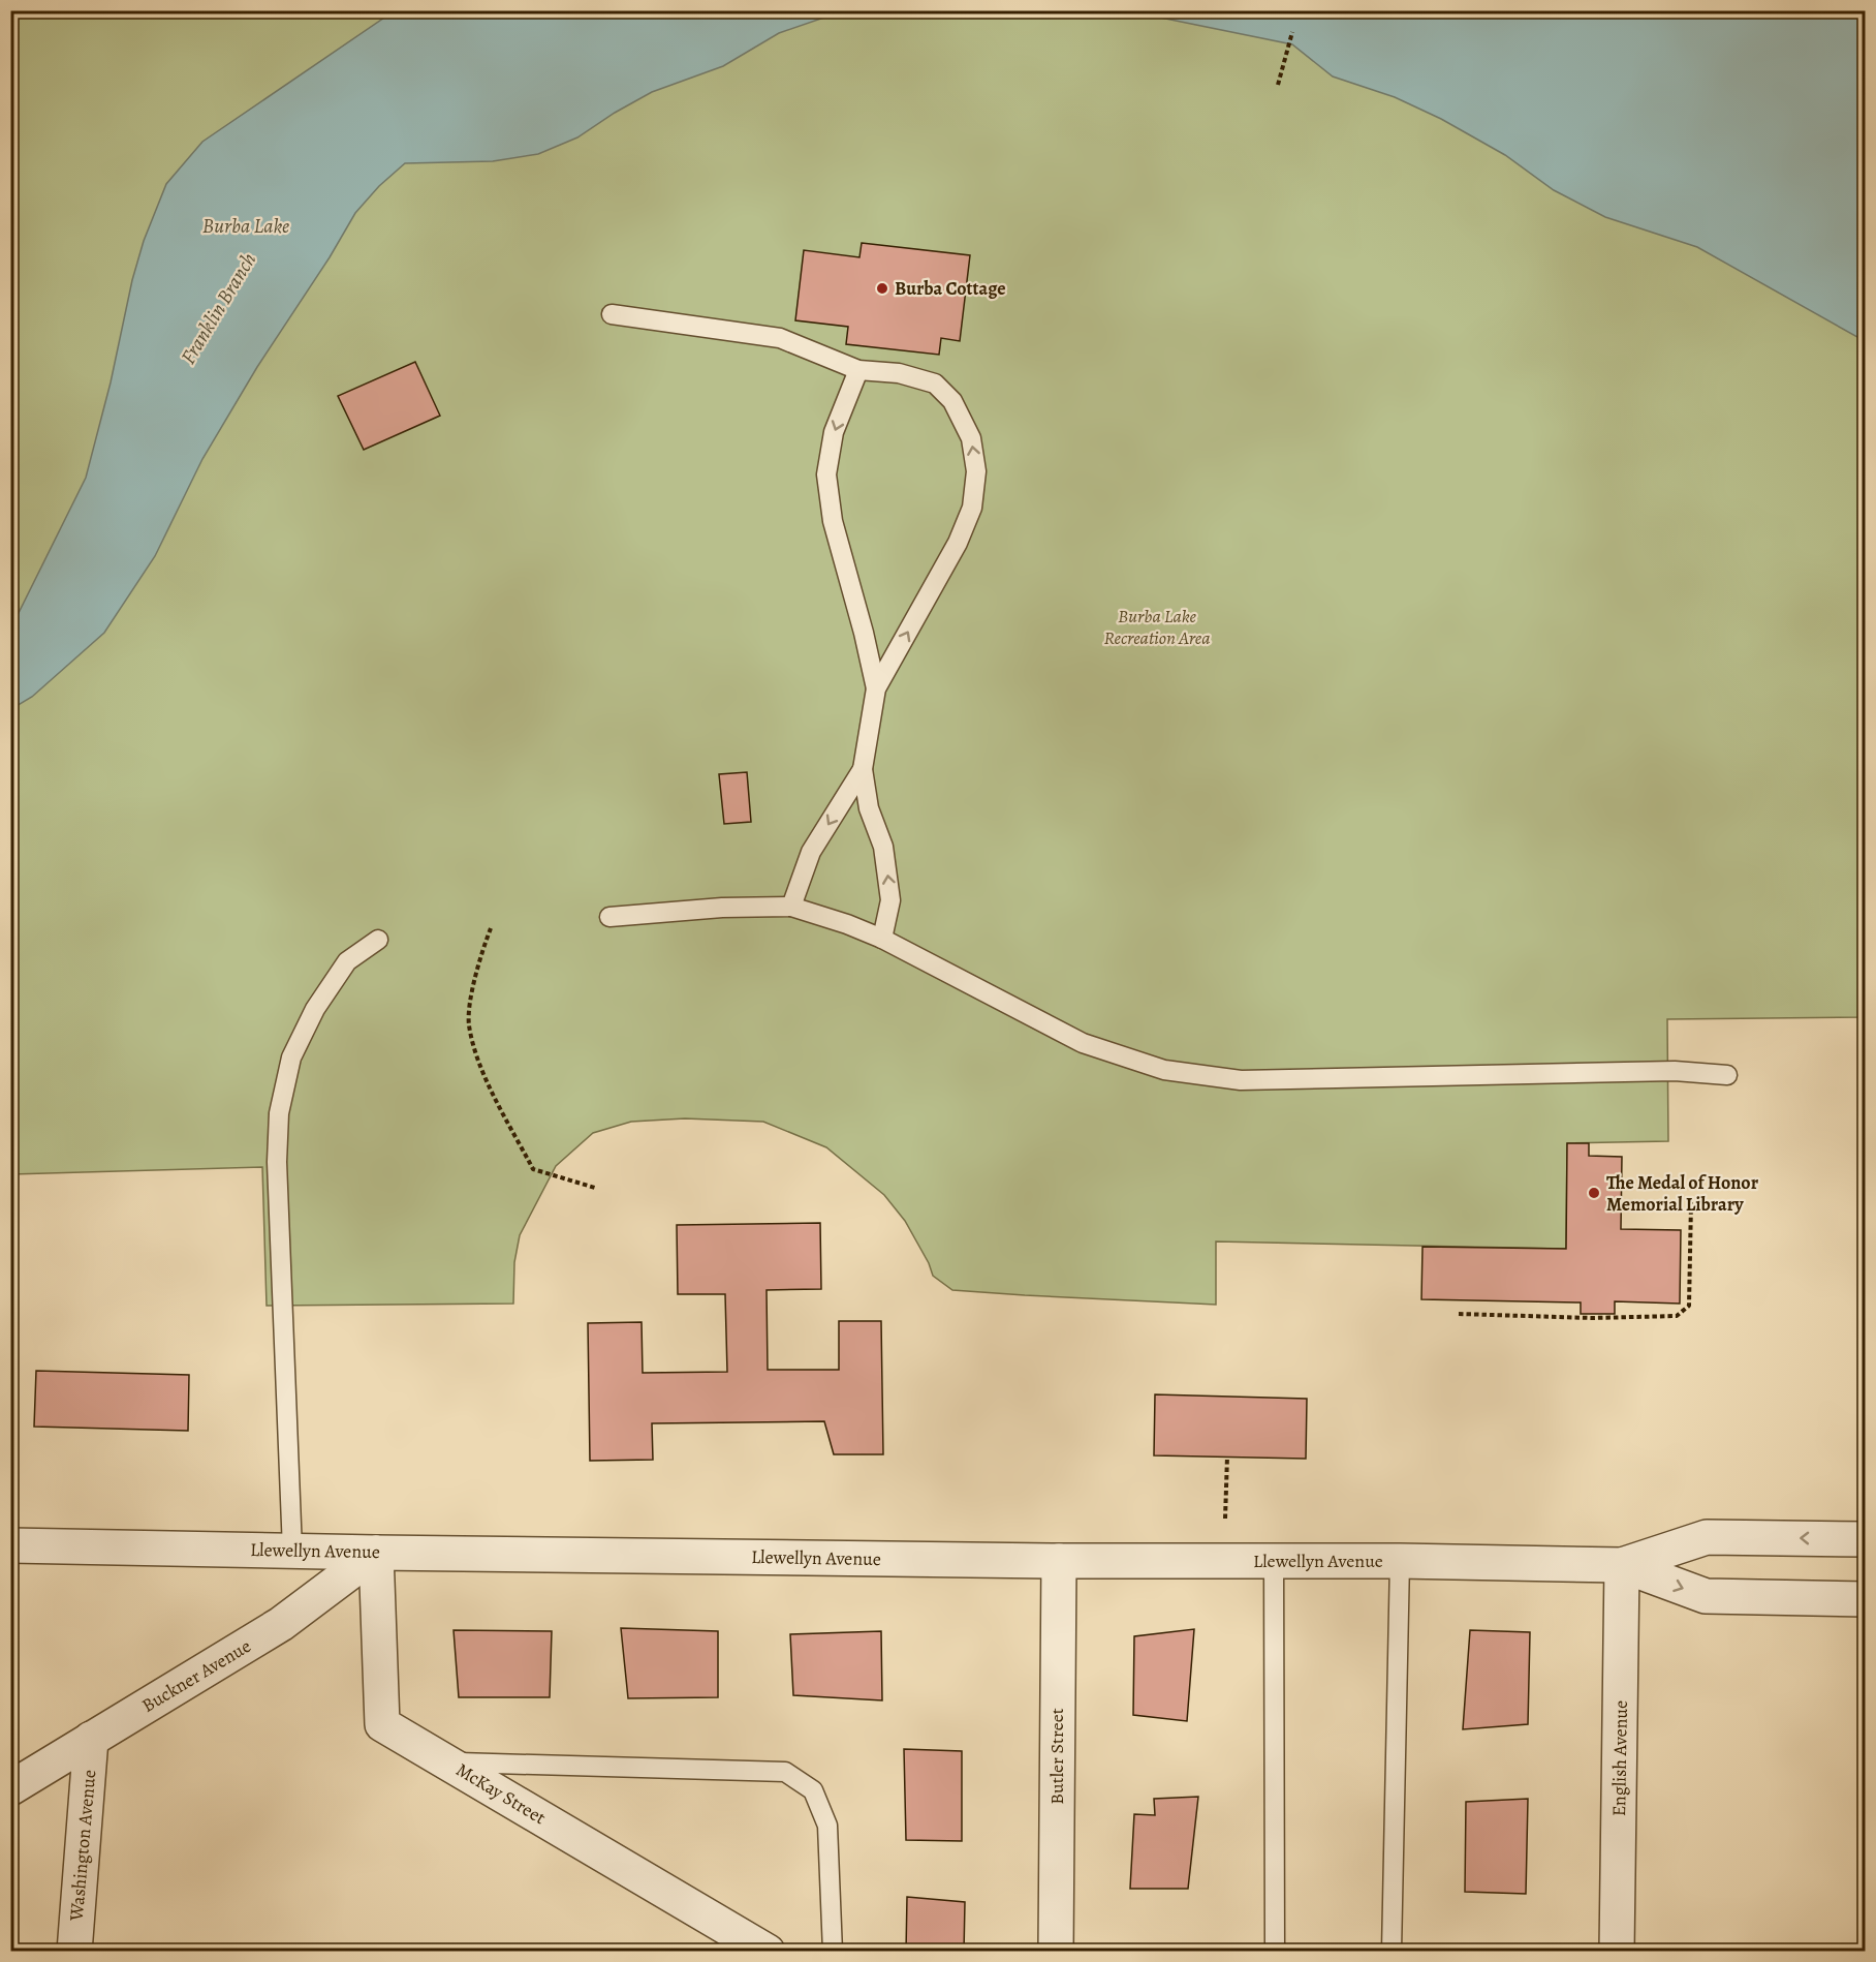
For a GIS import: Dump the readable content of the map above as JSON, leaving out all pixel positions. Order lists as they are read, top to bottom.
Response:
{
  "streets": {
    "street": [
      "Llewellyn Avenue",
      "Buckner Avenue",
      "Butler Street",
      "English Avenue",
      "McKay Street",
      "Washington Avenue"
    ]
  },
  "crossings": [
    ["Llewellyn Avenue", "Buckner Avenue"],
    ["Llewellyn Avenue", "Butler Street"],
    ["Llewellyn Avenue", "English Avenue"],
    ["Llewellyn Avenue", "McKay Street"],
    ["Buckner Avenue", "McKay Street"],
    ["Buckner Avenue", "Washington Avenue"]
  ],
  "water": ["Burba Lake", "Franklin Branch"],
  "parks": ["Burba Lake Recreation Area"],
  "places": ["Burba Cottage", "The Medal of Honor Memorial Library"]
}
